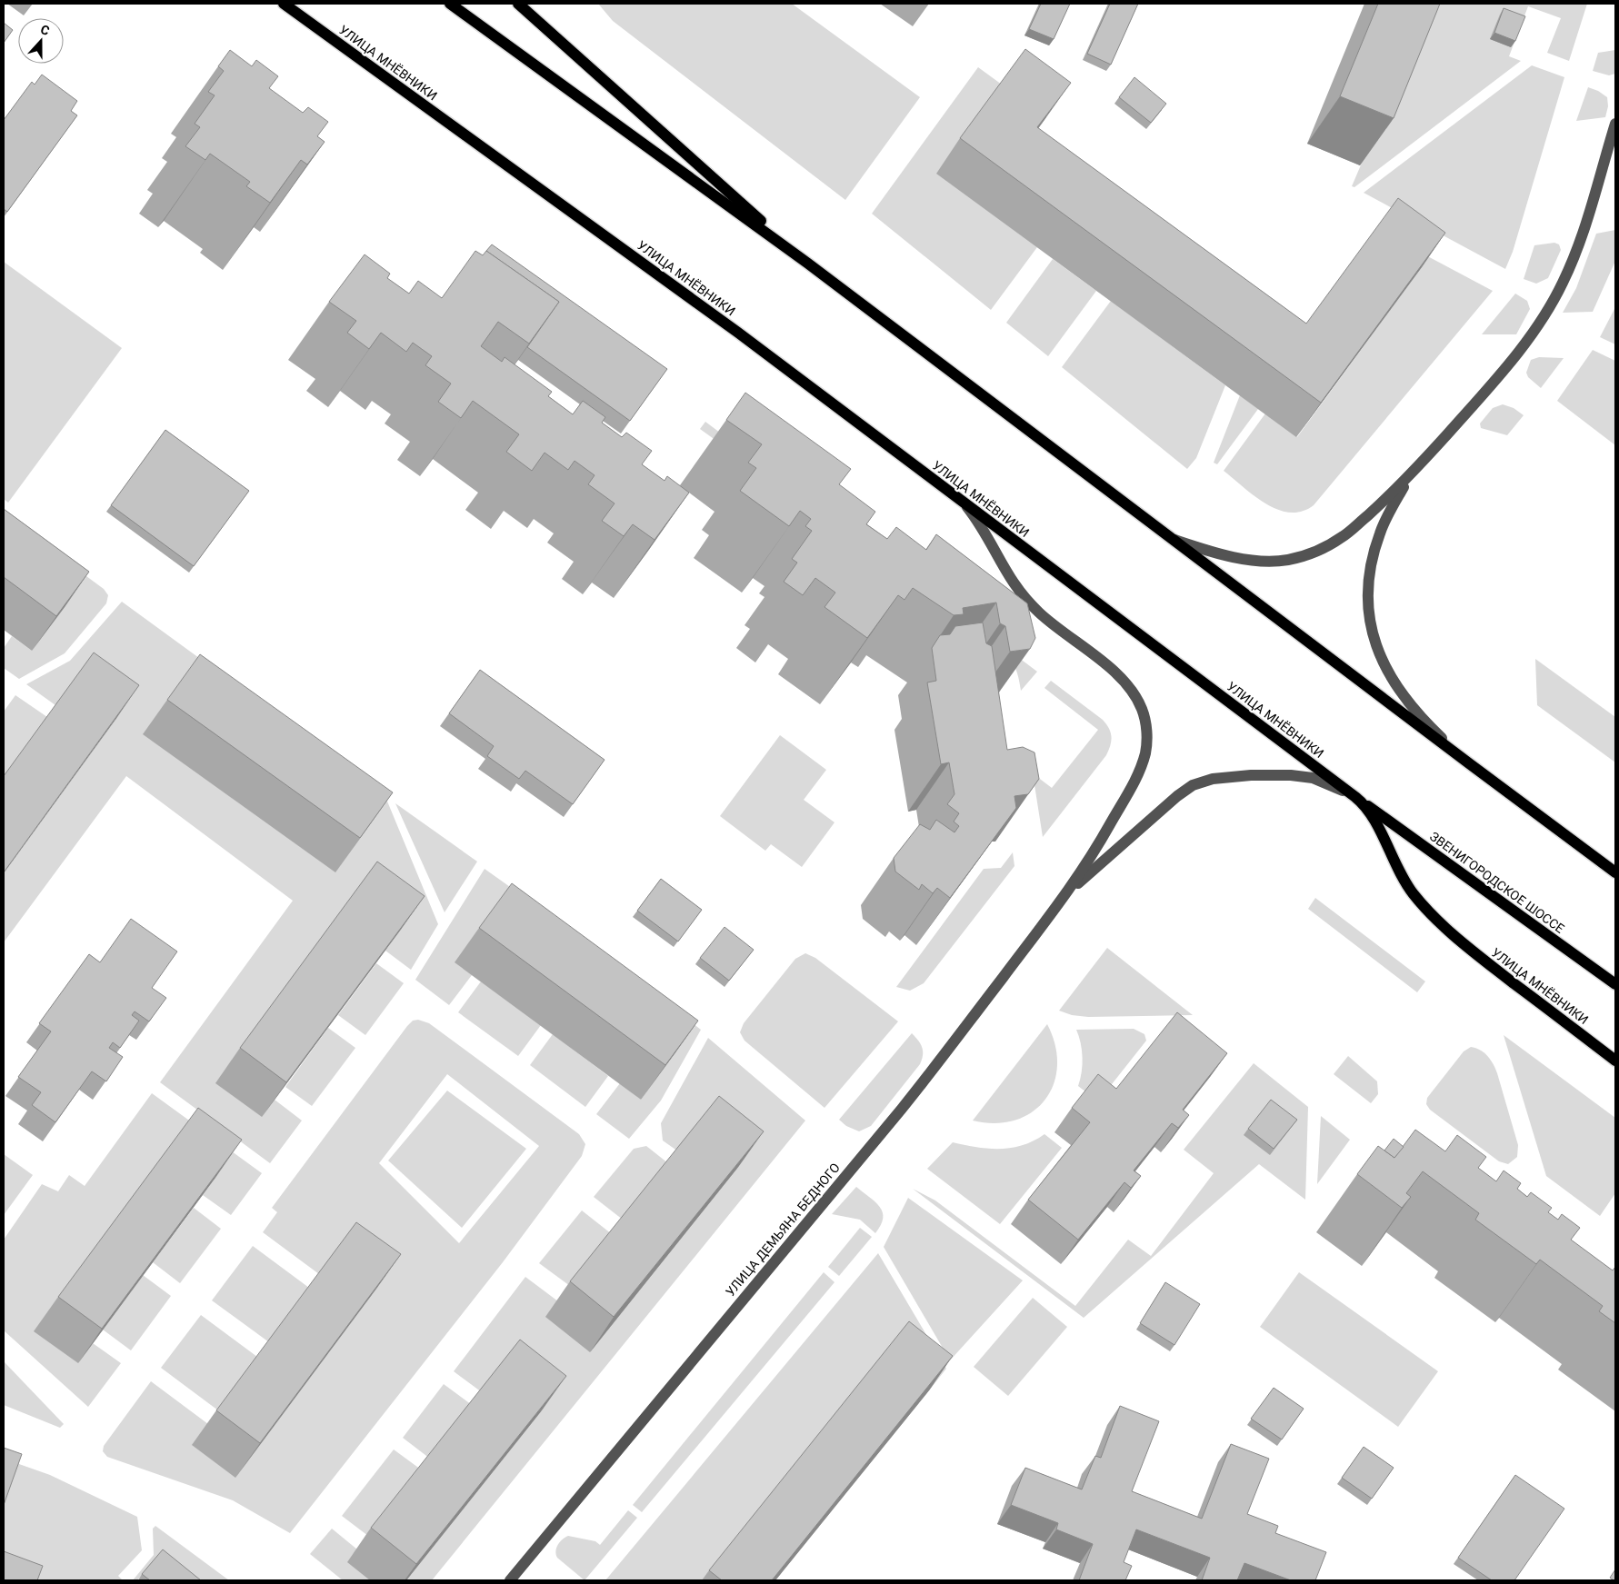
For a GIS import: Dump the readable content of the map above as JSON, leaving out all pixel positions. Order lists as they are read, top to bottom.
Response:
{
  "streets": {
    "main road": ["УЛИЦА МНЁВНИКИ", "ЗВЕНИГОРОДСКОЕ ШОССЕ"],
    "street": ["УЛИЦА ДЕМЬЯНА БЕДНОГО"]
  },
  "crossings": [
    ["УЛИЦА МНЁВНИКИ", "ЗВЕНИГОРОДСКОЕ ШОССЕ"],
    ["УЛИЦА МНЁВНИКИ", "УЛИЦА ДЕМЬЯНА БЕДНОГО"],
    ["ЗВЕНИГОРОДСКОЕ ШОССЕ", "УЛИЦА ДЕМЬЯНА БЕДНОГО"]
  ],
  "north": "top"
}
